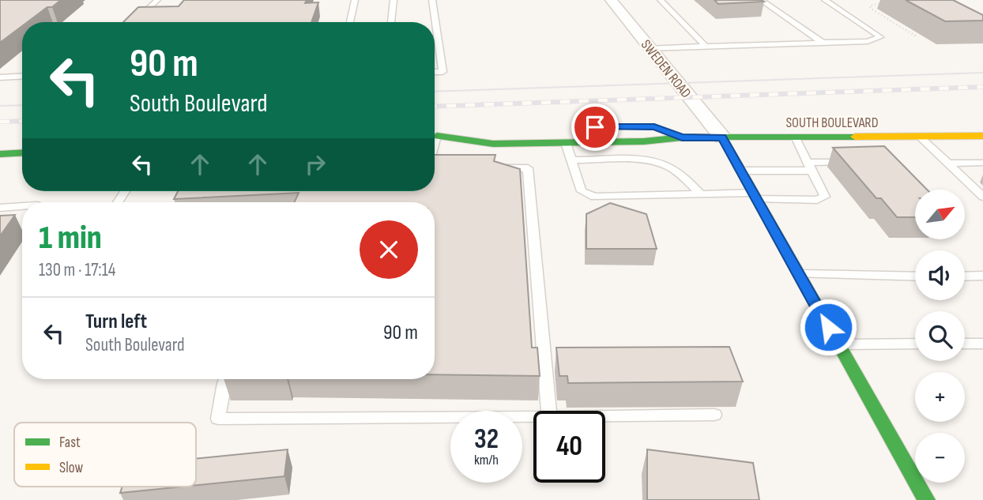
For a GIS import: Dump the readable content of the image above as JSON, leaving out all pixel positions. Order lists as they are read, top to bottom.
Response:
{
  "streets": {
    "main road": ["SOUTH BOULEVARD"],
    "street": ["SWEDEN ROAD"]
  },
  "crossings": [
    ["SWEDEN ROAD", "SOUTH BOULEVARD"]
  ],
  "legend": ["Fast", "Slow"],
  "north": "top right",
  "page": {
    "turn": ["90 m", "South Boulevard"],
    "map_buttons": ["+", "−"],
    "heading": ["1 min", "130 m · 17:14"],
    "list": [
      {
        "name": "Turn left",
        "note": "South Boulevard",
        "value": "90 m"
      }
    ],
    "speed": "32 km/h",
    "limit": "40"
  }
}
